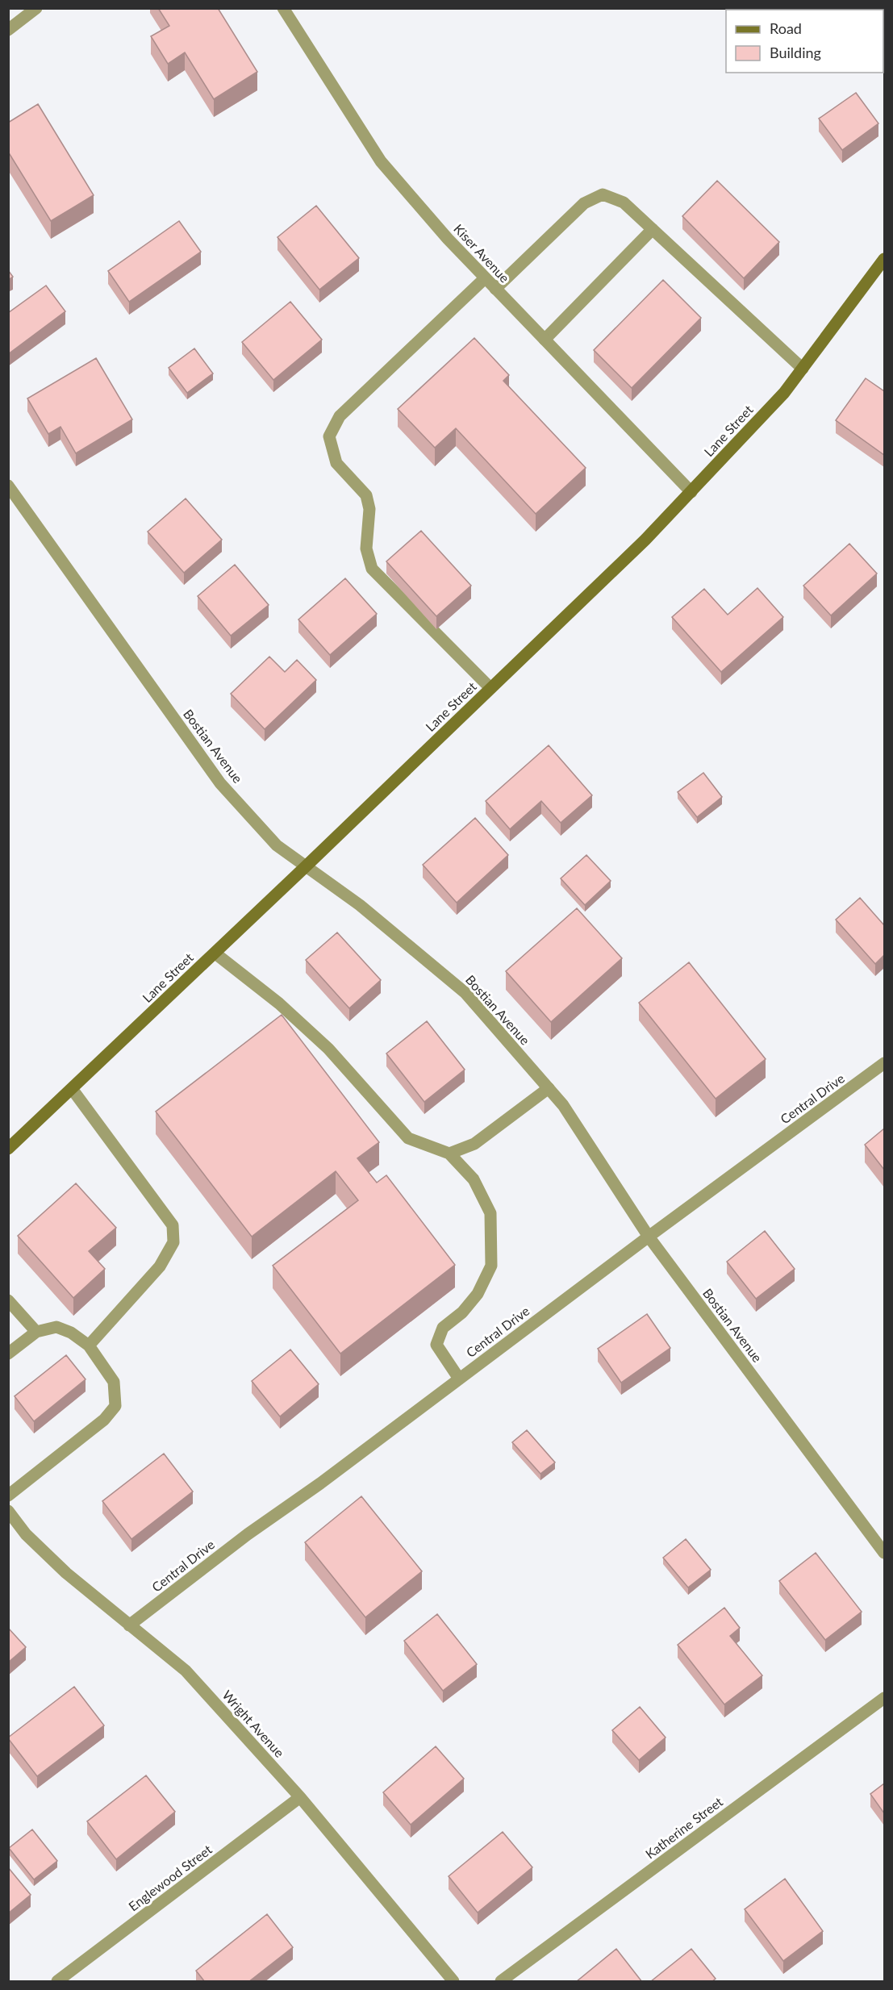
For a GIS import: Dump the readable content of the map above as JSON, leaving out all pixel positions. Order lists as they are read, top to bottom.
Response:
{
  "streets": {
    "main road": ["Lane Street"],
    "street": [
      "Kiser Avenue",
      "Bostian Avenue",
      "Central Drive",
      "Wright Avenue",
      "Katherine Street",
      "Englewood Street"
    ]
  },
  "crossings": [
    ["Kiser Avenue", "Lane Street"],
    ["Lane Street", "Bostian Avenue"],
    ["Bostian Avenue", "Central Drive"],
    ["Central Drive", "Wright Avenue"],
    ["Wright Avenue", "Englewood Street"]
  ],
  "legend": ["Road", "Building"]
}
